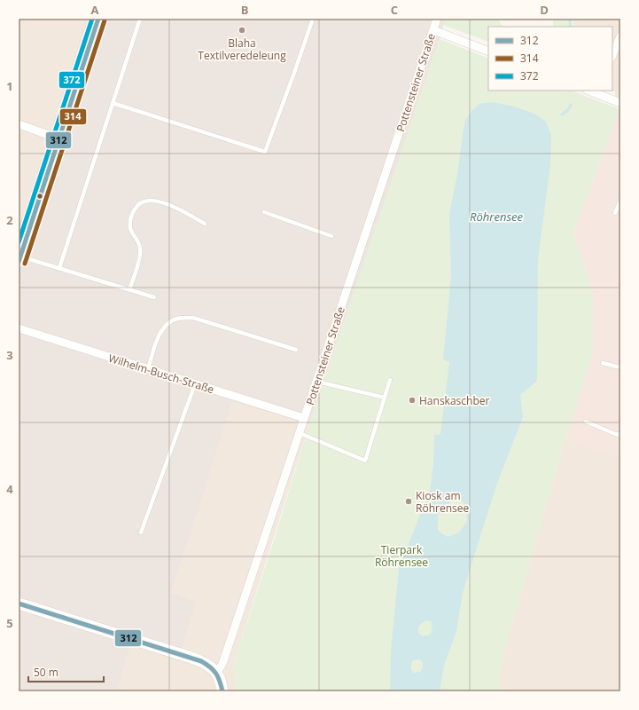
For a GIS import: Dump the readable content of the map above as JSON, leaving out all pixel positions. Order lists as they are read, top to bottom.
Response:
{
  "streets": {
    "street": ["Pottensteiner Straße", "Wilhelm-Busch-Straße"]
  },
  "crossings": [
    ["Pottensteiner Straße", "Wilhelm-Busch-Straße"]
  ],
  "water": ["Röhrensee"],
  "parks": ["Tierpark Röhrensee"],
  "places": ["Blaha Textilveredeleung", "Hanskaschber", "Kiosk am Röhrensee"],
  "lines": ["transit line 312", "transit line 372", "transit line 314"],
  "legend": ["312", "314", "372"],
  "scale_bar": "50 m",
  "grid": {
    "columns": [
      "A",
      "B",
      "C",
      "D"
    ],
    "rows": [
      "1",
      "2",
      "3",
      "4",
      "5"
    ]
  }
}
